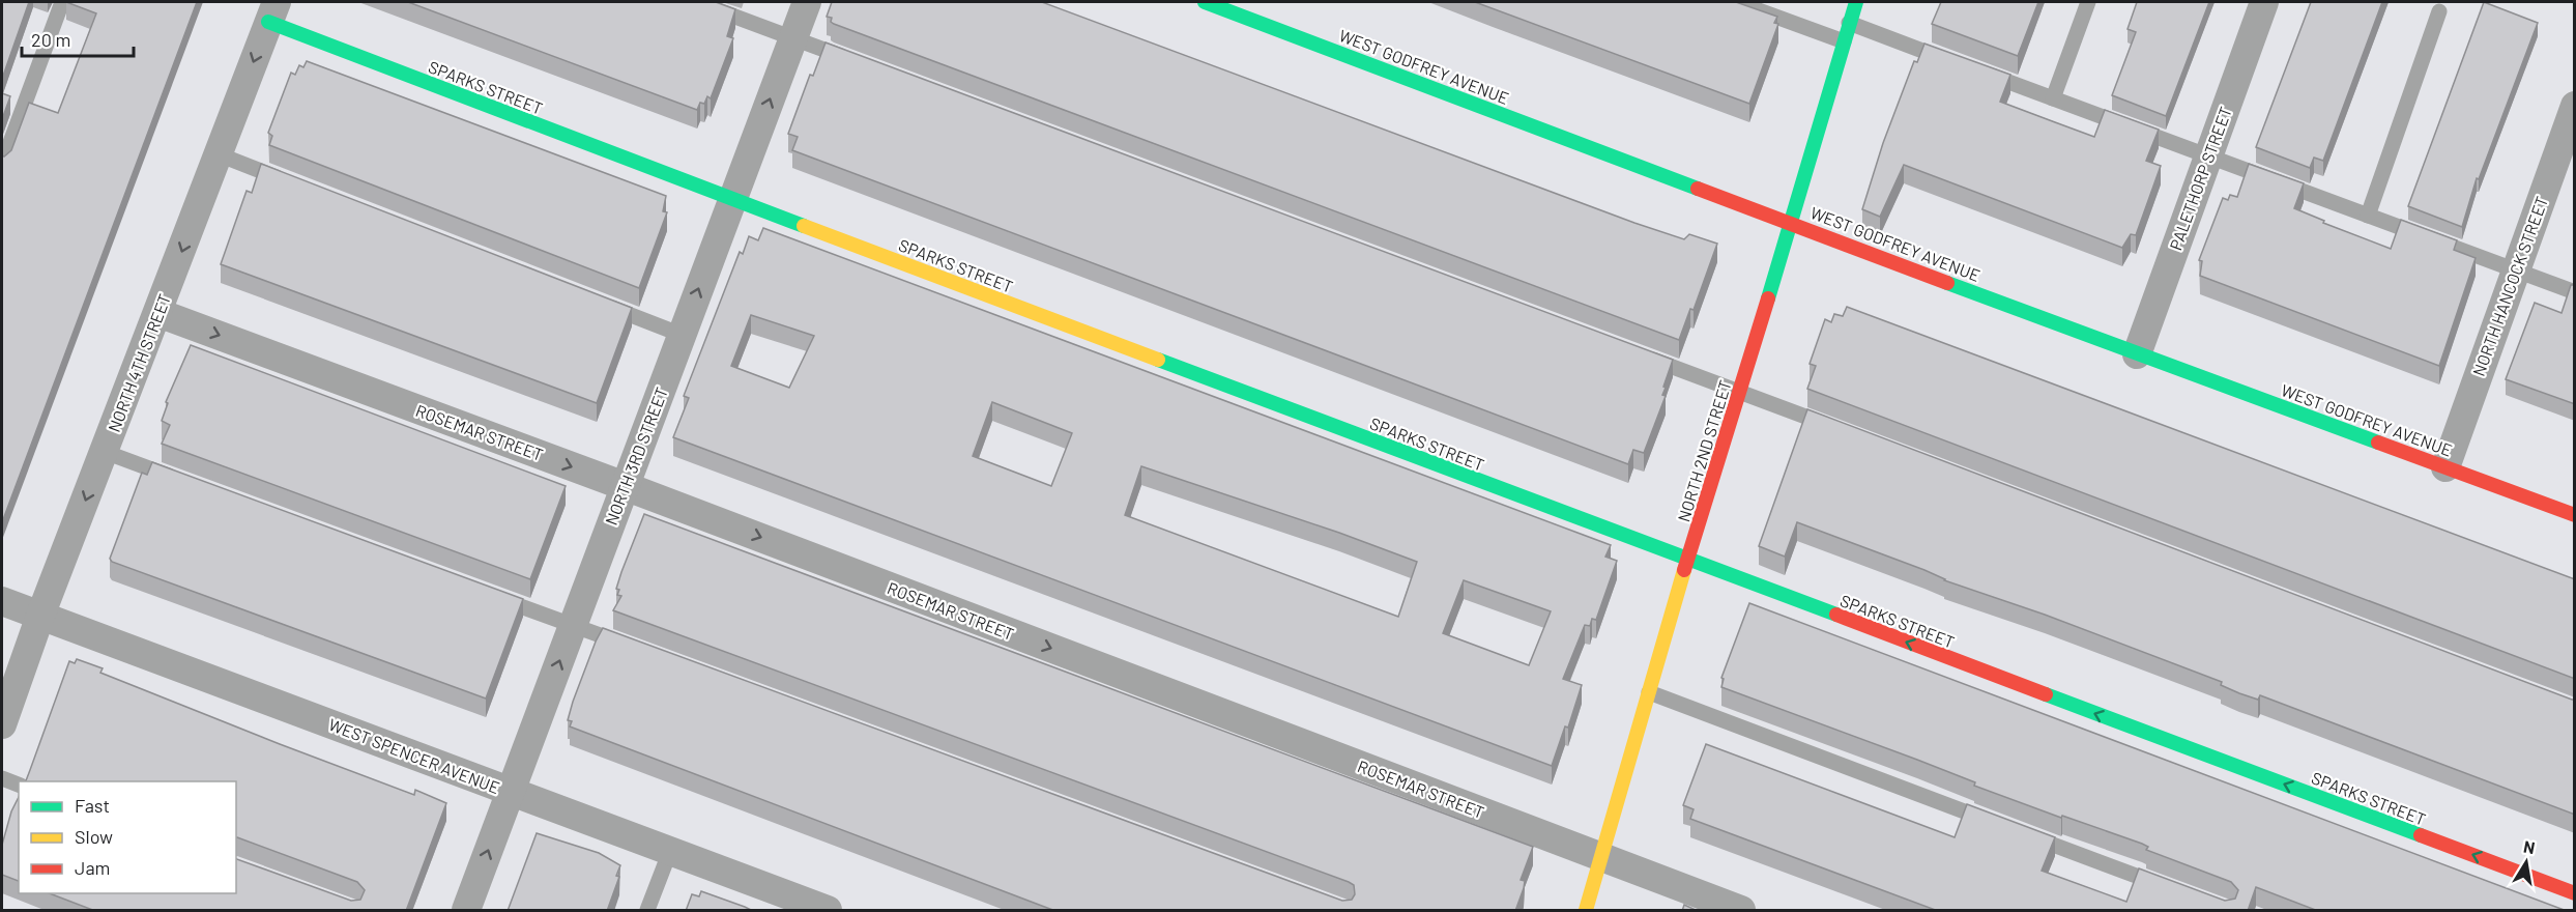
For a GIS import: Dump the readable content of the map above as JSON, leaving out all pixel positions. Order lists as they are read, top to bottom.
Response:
{
  "streets": {
    "street": [
      "WEST GODFREY AVENUE",
      "SPARKS STREET",
      "PALETHORP STREET",
      "NORTH HANCOCK STREET",
      "NORTH 4TH STREET",
      "ROSEMAR STREET",
      "NORTH 2ND STREET",
      "NORTH 3RD STREET",
      "WEST SPENCER AVENUE"
    ]
  },
  "crossings": [
    ["WEST GODFREY AVENUE", "PALETHORP STREET"],
    ["WEST GODFREY AVENUE", "NORTH HANCOCK STREET"],
    ["WEST GODFREY AVENUE", "NORTH 2ND STREET"],
    ["SPARKS STREET", "NORTH 4TH STREET"],
    ["SPARKS STREET", "NORTH 2ND STREET"],
    ["SPARKS STREET", "NORTH 3RD STREET"],
    ["NORTH 4TH STREET", "ROSEMAR STREET"],
    ["NORTH 4TH STREET", "WEST SPENCER AVENUE"],
    ["ROSEMAR STREET", "NORTH 2ND STREET"],
    ["ROSEMAR STREET", "NORTH 3RD STREET"],
    ["NORTH 3RD STREET", "WEST SPENCER AVENUE"]
  ],
  "one_way": [
    "SPARKS STREET",
    "NORTH 4TH STREET",
    "ROSEMAR STREET",
    "NORTH 3RD STREET"
  ],
  "legend": ["Fast", "Slow", "Jam"],
  "scale_bar": "20 m",
  "north": "top"
}
